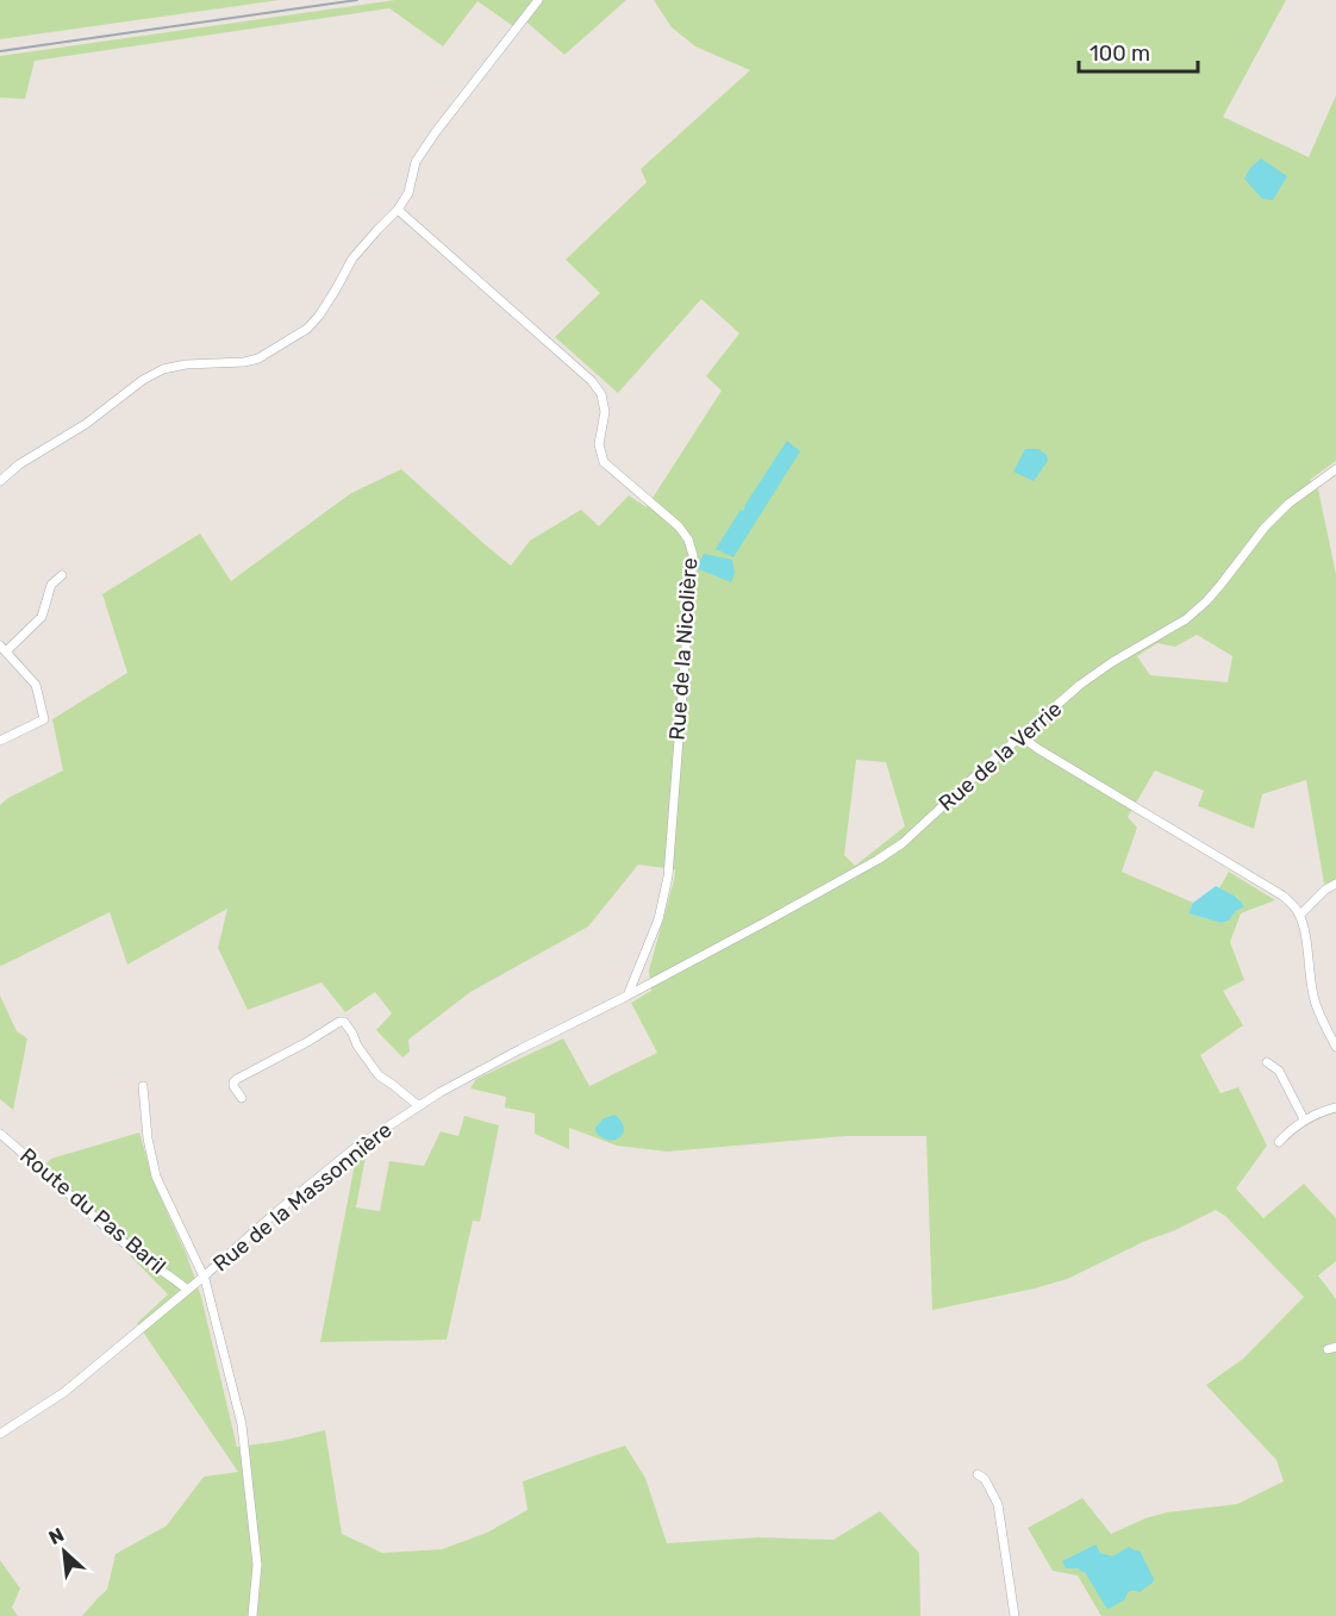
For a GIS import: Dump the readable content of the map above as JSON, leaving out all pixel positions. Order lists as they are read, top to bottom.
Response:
{
  "streets": {
    "street": [
      "Rue de la Nicolière",
      "Rue de la Verrie",
      "Rue de la Massonnière",
      "Route du Pas Baril"
    ]
  },
  "crossings": [
    ["Rue de la Nicolière", "Rue de la Verrie"],
    ["Rue de la Nicolière", "Rue de la Massonnière"],
    ["Rue de la Verrie", "Rue de la Massonnière"],
    ["Rue de la Massonnière", "Route du Pas Baril"]
  ],
  "scale_bar": "100 m",
  "north": "top left"
}
